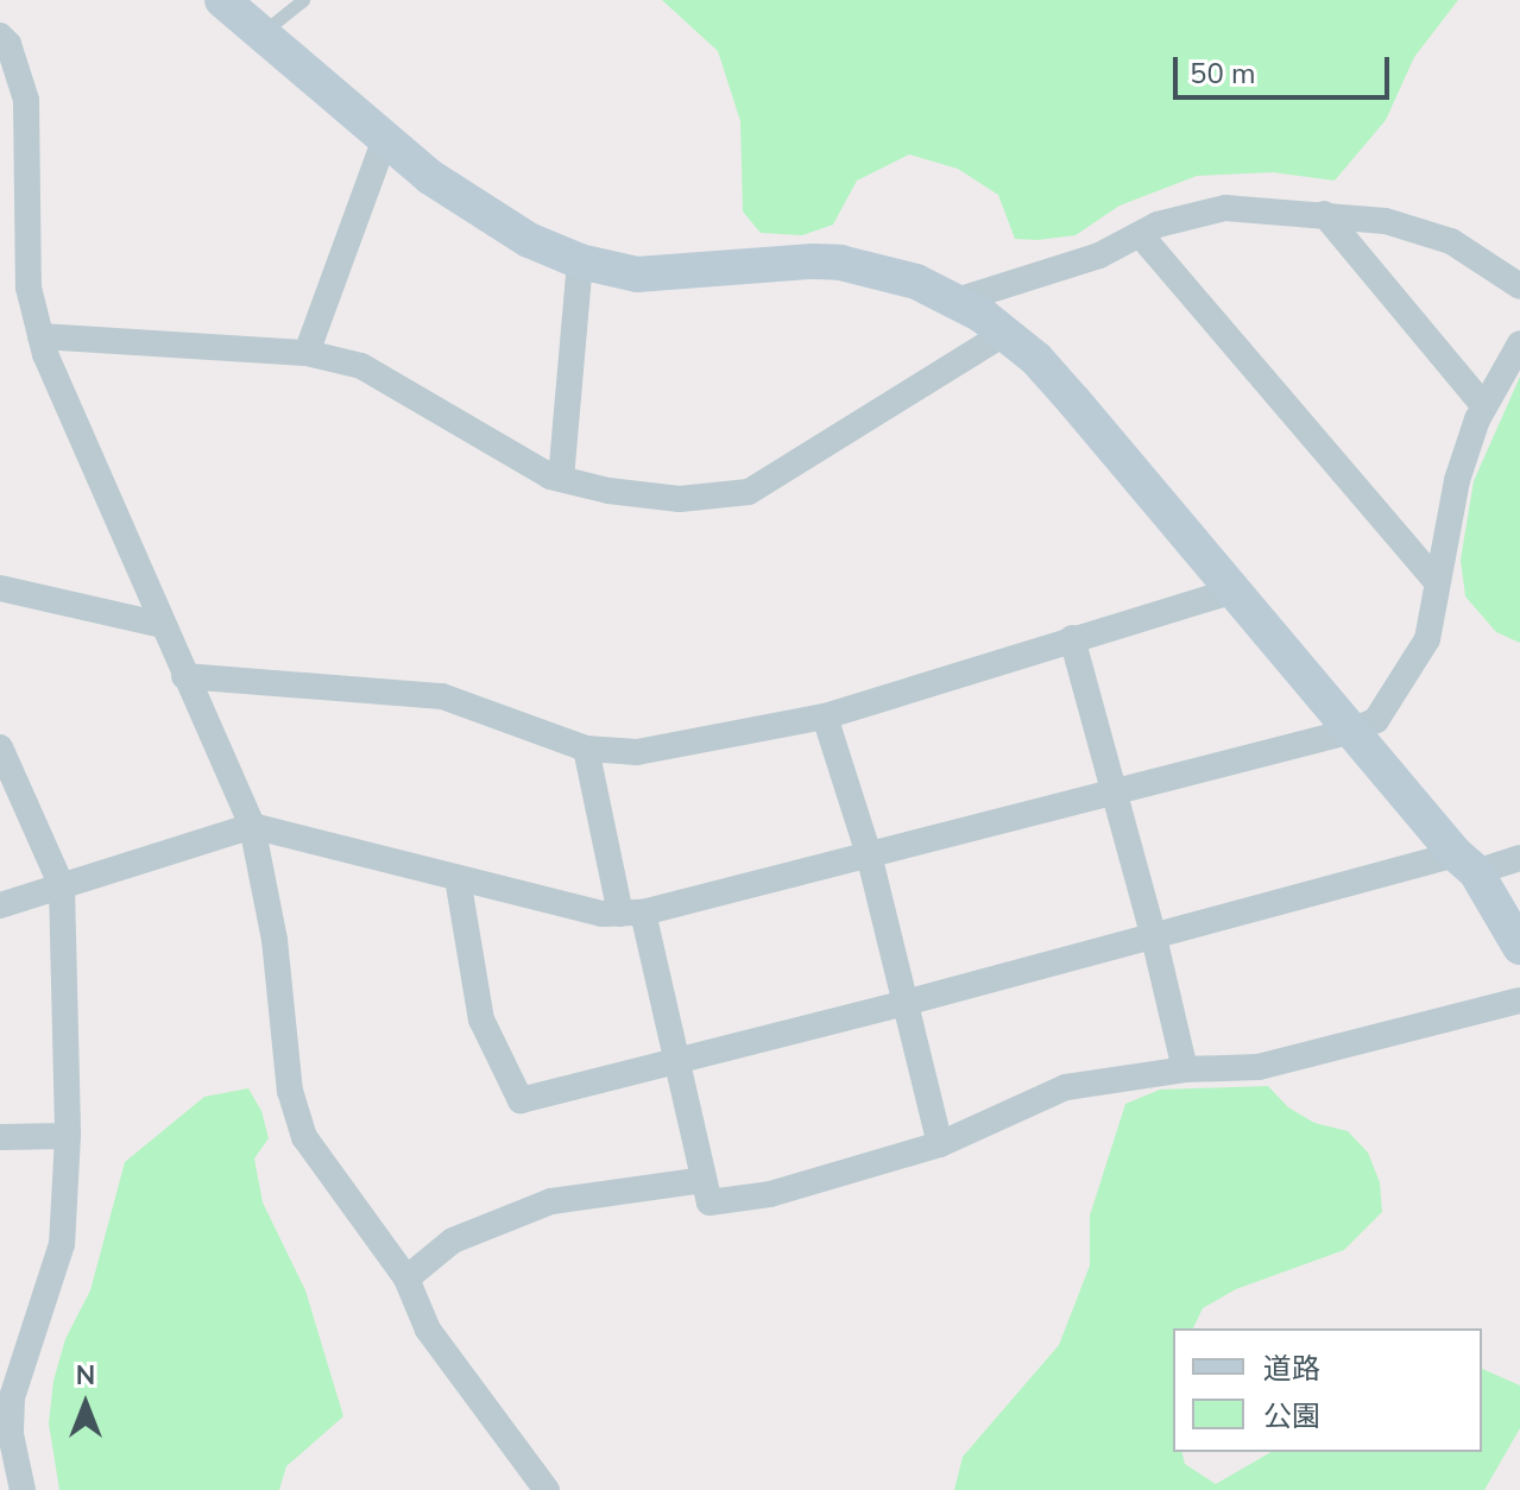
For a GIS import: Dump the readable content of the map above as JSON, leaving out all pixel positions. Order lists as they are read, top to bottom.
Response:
{
  "legend": ["道路", "公園"],
  "scale_bar": "50 m",
  "north": "top"
}
